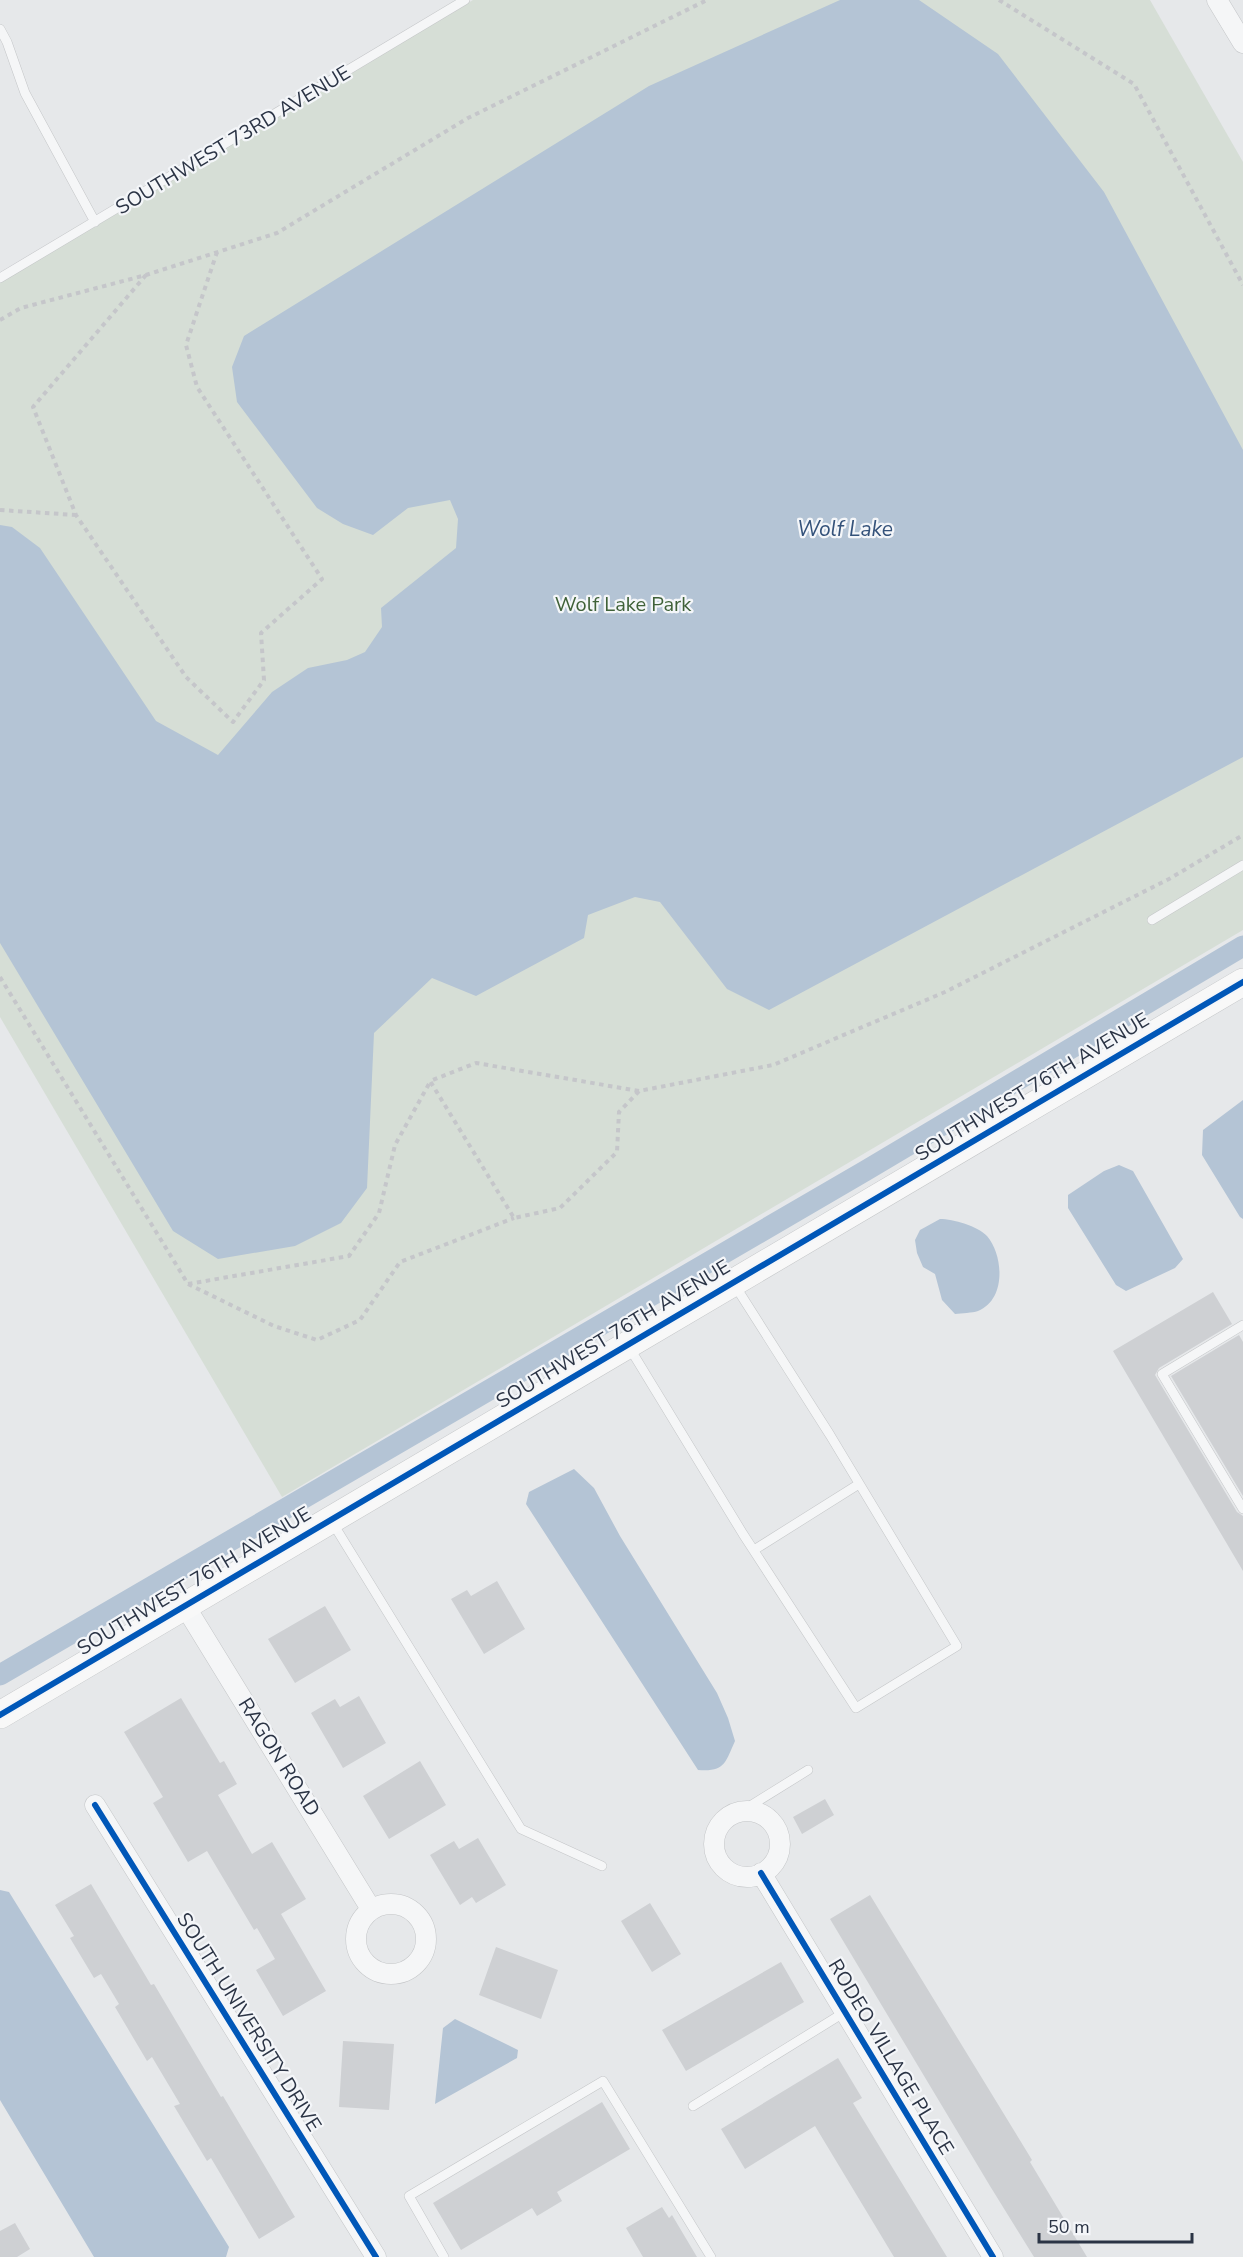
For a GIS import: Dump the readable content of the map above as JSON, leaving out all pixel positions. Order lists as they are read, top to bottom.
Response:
{
  "streets": {
    "street": [
      "SOUTHWEST 76TH AVENUE",
      "RAGON ROAD",
      "SOUTH UNIVERSITY DRIVE",
      "RODEO VILLAGE PLACE"
    ],
    "lane": ["SOUTHWEST 73RD AVENUE"]
  },
  "crossings": [
    ["SOUTHWEST 76TH AVENUE", "RAGON ROAD"]
  ],
  "water": ["Wolf Lake"],
  "parks": ["Wolf Lake Park"],
  "scale_bar": "50 m"
}
